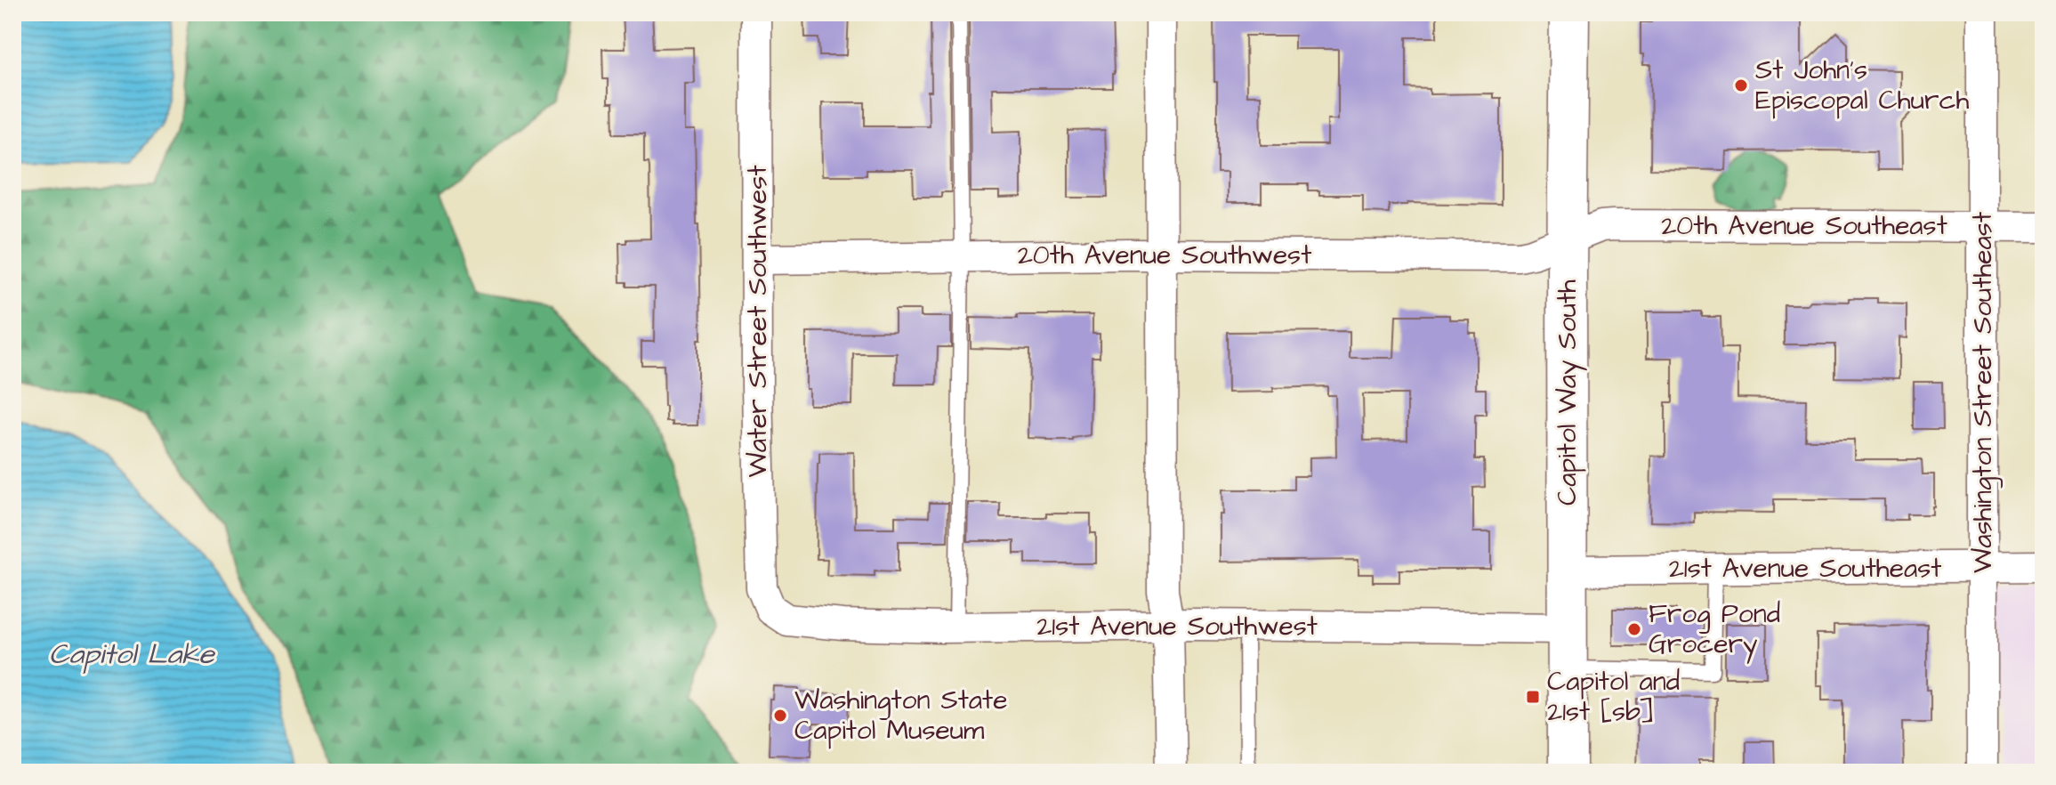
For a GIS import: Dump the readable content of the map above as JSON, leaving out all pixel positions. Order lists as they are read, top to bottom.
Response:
{
  "streets": {
    "main road": ["Capitol Way South"],
    "street": [
      "20th Avenue Southeast",
      "20th Avenue Southwest",
      "Water Street Southwest",
      "Washington Street Southeast",
      "21st Avenue Southeast",
      "21st Avenue Southwest"
    ]
  },
  "crossings": [
    ["20th Avenue Southeast", "20th Avenue Southwest"],
    ["20th Avenue Southeast", "Capitol Way South"],
    ["20th Avenue Southeast", "Washington Street Southeast"],
    ["20th Avenue Southwest", "Water Street Southwest"],
    ["20th Avenue Southwest", "Capitol Way South"],
    ["Water Street Southwest", "21st Avenue Southwest"],
    ["Capitol Way South", "21st Avenue Southeast"],
    ["Capitol Way South", "21st Avenue Southwest"],
    ["Washington Street Southeast", "21st Avenue Southeast"]
  ],
  "water": ["Capitol Lake"],
  "places": {
    "other": ["St John's Episcopal Church", "Frog Pond Grocery", "Washington State Capitol Museum"],
    "transit": ["Capitol and 21st [sb]"]
  }
}
